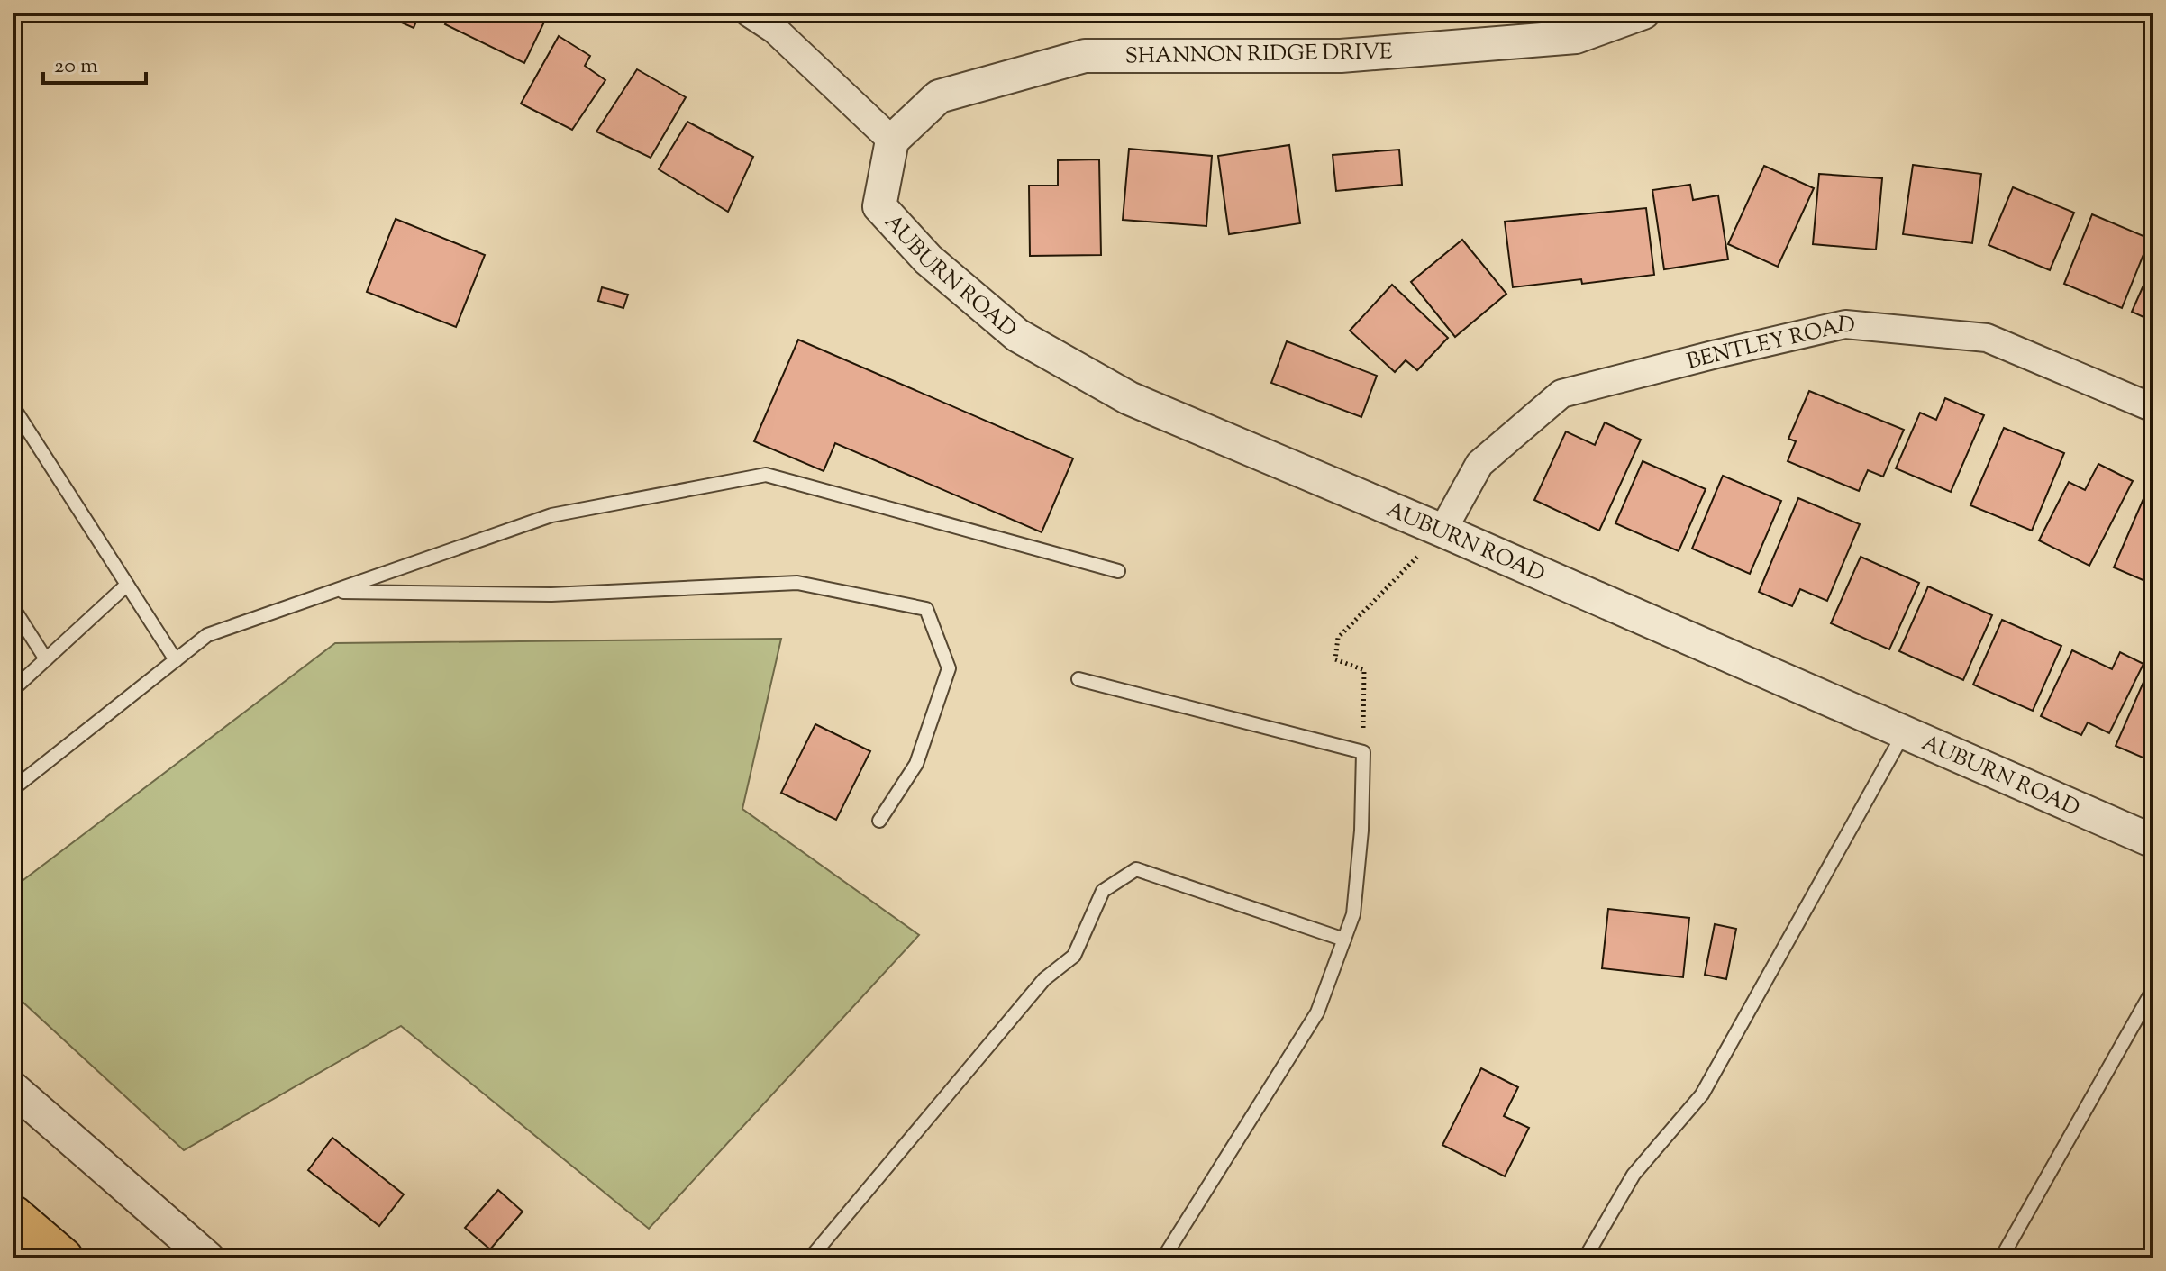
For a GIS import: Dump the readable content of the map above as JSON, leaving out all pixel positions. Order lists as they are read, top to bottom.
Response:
{
  "streets": {
    "street": ["SHANNON RIDGE DRIVE", "AUBURN ROAD", "BENTLEY ROAD"]
  },
  "crossings": [
    ["SHANNON RIDGE DRIVE", "AUBURN ROAD"],
    ["AUBURN ROAD", "BENTLEY ROAD"]
  ],
  "scale_bar": "20 m"
}
